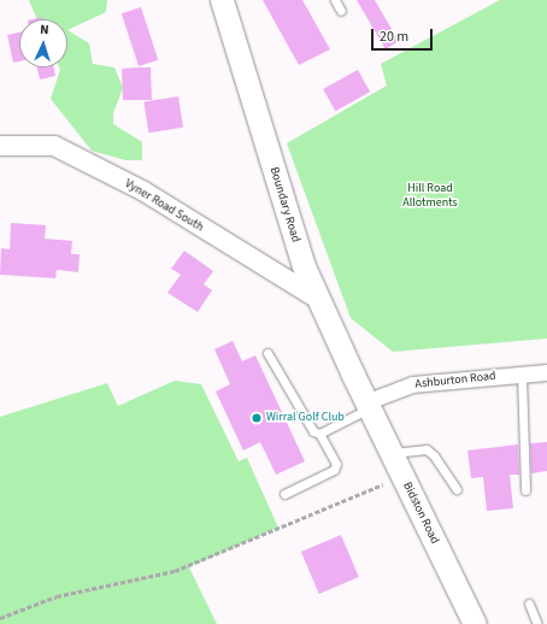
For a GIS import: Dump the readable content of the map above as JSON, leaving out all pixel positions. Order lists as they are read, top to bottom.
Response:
{
  "streets": {
    "main road": ["Boundary Road", "Bidston Road"],
    "street": ["Vyner Road South", "Ashburton Road"]
  },
  "crossings": [
    ["Boundary Road", "Vyner Road South"],
    ["Boundary Road", "Ashburton Road"],
    ["Boundary Road", "Bidston Road"],
    ["Ashburton Road", "Bidston Road"]
  ],
  "parks": ["Hill Road Allotments"],
  "places": ["Wirral Golf Club"],
  "scale_bar": "20 m",
  "north": "top"
}
